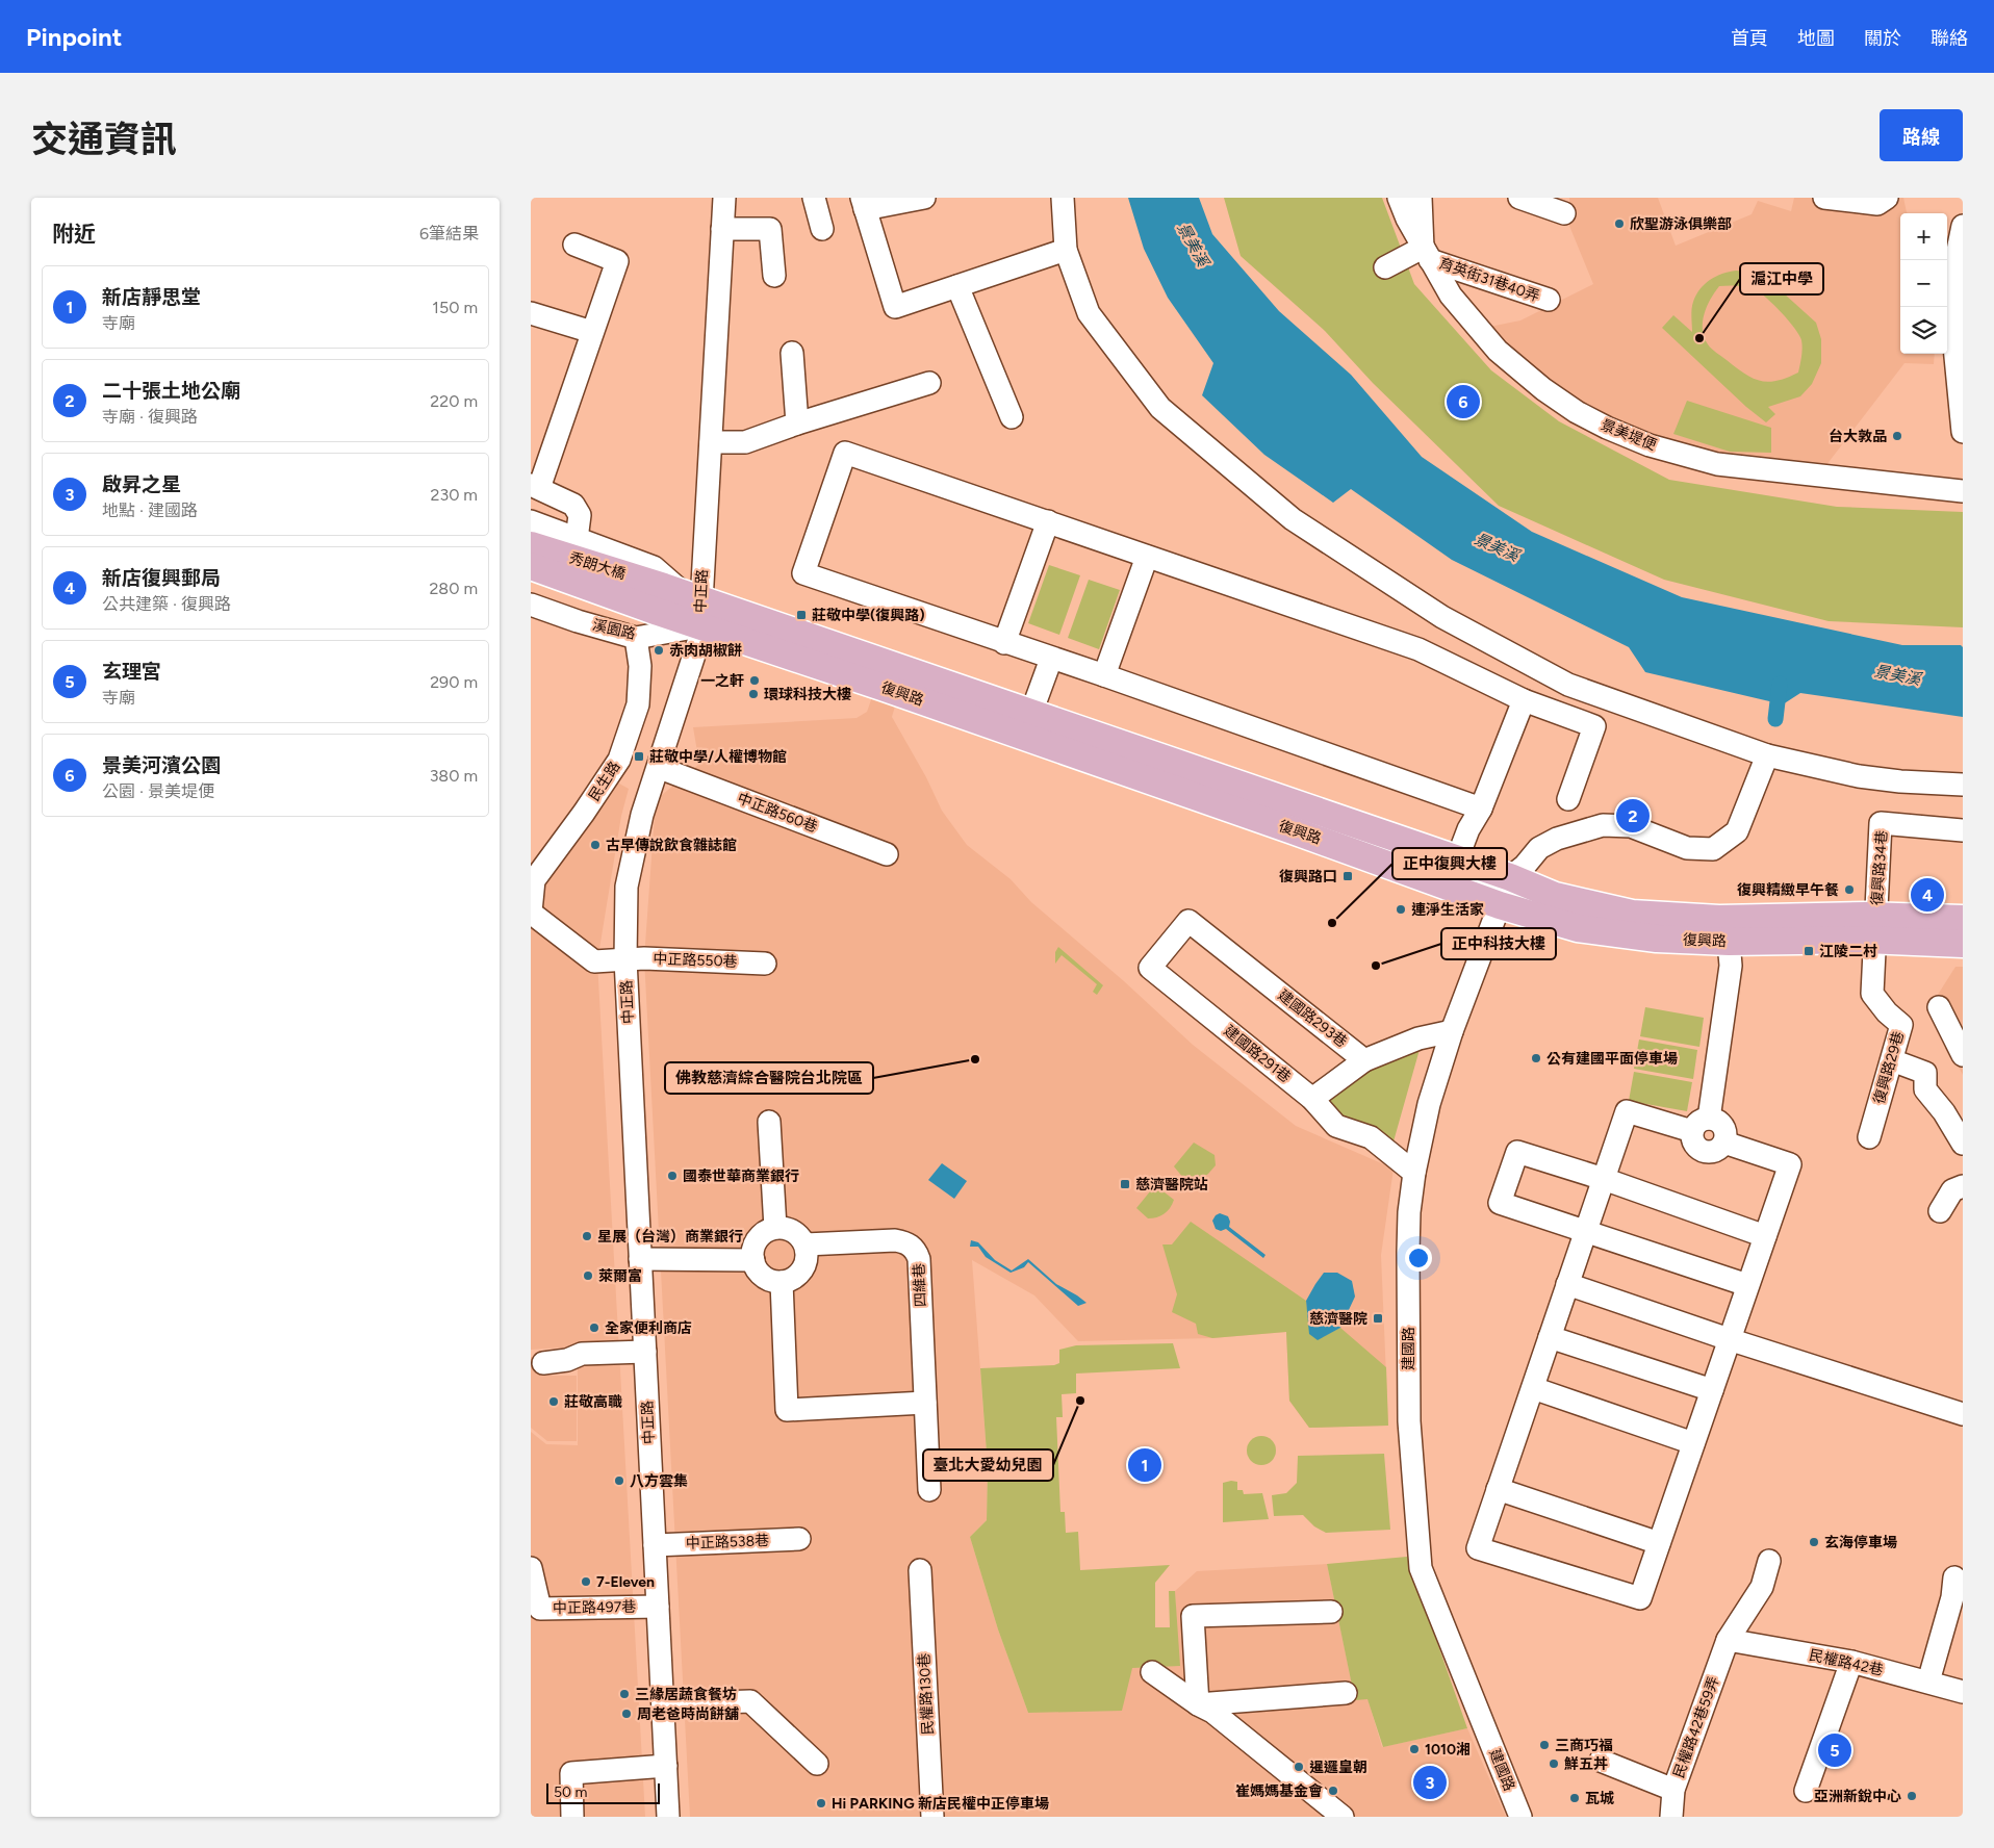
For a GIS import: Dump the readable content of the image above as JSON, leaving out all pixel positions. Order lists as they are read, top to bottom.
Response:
{
  "streets": {
    "main road": ["秀朗大橋", "復興路"],
    "street": [
      "育英街31巷40弄",
      "景美堤便",
      "中正路",
      "溪園路",
      "民生路",
      "中正路560巷",
      "復興路34巷",
      "中正路550巷",
      "建國路293巷",
      "建國路291巷",
      "復興路29巷",
      "四維巷",
      "建國路",
      "中正路538巷",
      "中正路497巷",
      "民權路42巷",
      "民權路130巷",
      "民權路42巷59弄"
    ]
  },
  "crossings": [
    ["育英街31巷40弄", "景美堤便"],
    ["秀朗大橋", "中正路"],
    ["秀朗大橋", "復興路"],
    ["中正路", "溪園路"],
    ["中正路", "復興路"],
    ["中正路", "中正路550巷"],
    ["中正路", "中正路538巷"],
    ["中正路", "中正路497巷"],
    ["溪園路", "復興路"],
    ["溪園路", "民生路"],
    ["復興路", "復興路34巷"],
    ["復興路", "復興路29巷"],
    ["復興路", "建國路"],
    ["民生路", "中正路550巷"],
    ["復興路34巷", "復興路29巷"],
    ["建國路293巷", "建國路291巷"],
    ["建國路291巷", "建國路"],
    ["民權路42巷", "民權路42巷59弄"]
  ],
  "water": ["景美溪"],
  "places": {
    "other": [
      "欣聖游泳俱樂部",
      "滬江中學",
      "台大敦品",
      "赤肉胡椒餅",
      "一之軒",
      "環球科技大樓",
      "古早傳說飲食雜誌館",
      "復興精緻早午餐",
      "連淨生活家",
      "正中復興大樓",
      "正中科技大樓",
      "公有建國平面停車場",
      "佛教慈濟綜合醫院台北院區",
      "國泰世華商業銀行",
      "星展（台灣）商業銀行",
      "萊爾富",
      "全家便利商店",
      "臺北大愛幼兒園",
      "莊敬高職",
      "八方雲集",
      "玄海停車場",
      "7-Eleven",
      "三緣居蔬食餐坊",
      "周老爸時尚餅舖",
      "三商巧福",
      "1010湘",
      "鮮五丼",
      "暹邏皇朝",
      "崔媽媽基金會",
      "亞洲新銳中心",
      "瓦城",
      "Hi PARKING 新店民權中正停車場"
    ],
    "transit": [
      "莊敬中學(復興路)",
      "莊敬中學/人權博物館",
      "復興路口",
      "江陵二村",
      "慈濟醫院站",
      "慈濟醫院"
    ]
  },
  "scale_bar": "50 m",
  "page": {
    "header": "Pinpoint",
    "nav": [
      "首頁",
      "地圖",
      "關於",
      "聯絡"
    ],
    "title": "交通資訊",
    "buttons": "路線",
    "heading": ["附近", "6筆結果"],
    "map_buttons": ["+", "−"],
    "list": [
      {
        "mark": "1",
        "name": "新店靜思堂",
        "note": "寺廟",
        "value": "150 m"
      },
      {
        "mark": "2",
        "name": "二十張土地公廟",
        "note": "寺廟 · 復興路",
        "value": "220 m"
      },
      {
        "mark": "3",
        "name": "啟昇之星",
        "note": "地點 · 建國路",
        "value": "230 m"
      },
      {
        "mark": "4",
        "name": "新店復興郵局",
        "note": "公共建築 · 復興路",
        "value": "280 m"
      },
      {
        "mark": "5",
        "name": "玄理宮",
        "note": "寺廟",
        "value": "290 m"
      },
      {
        "mark": "6",
        "name": "景美河濱公園",
        "note": "公園 · 景美堤便",
        "value": "380 m"
      }
    ],
    "pins": [
      "6",
      "2",
      "4",
      "1",
      "5",
      "3"
    ],
    "scale": "50 m"
  }
}
